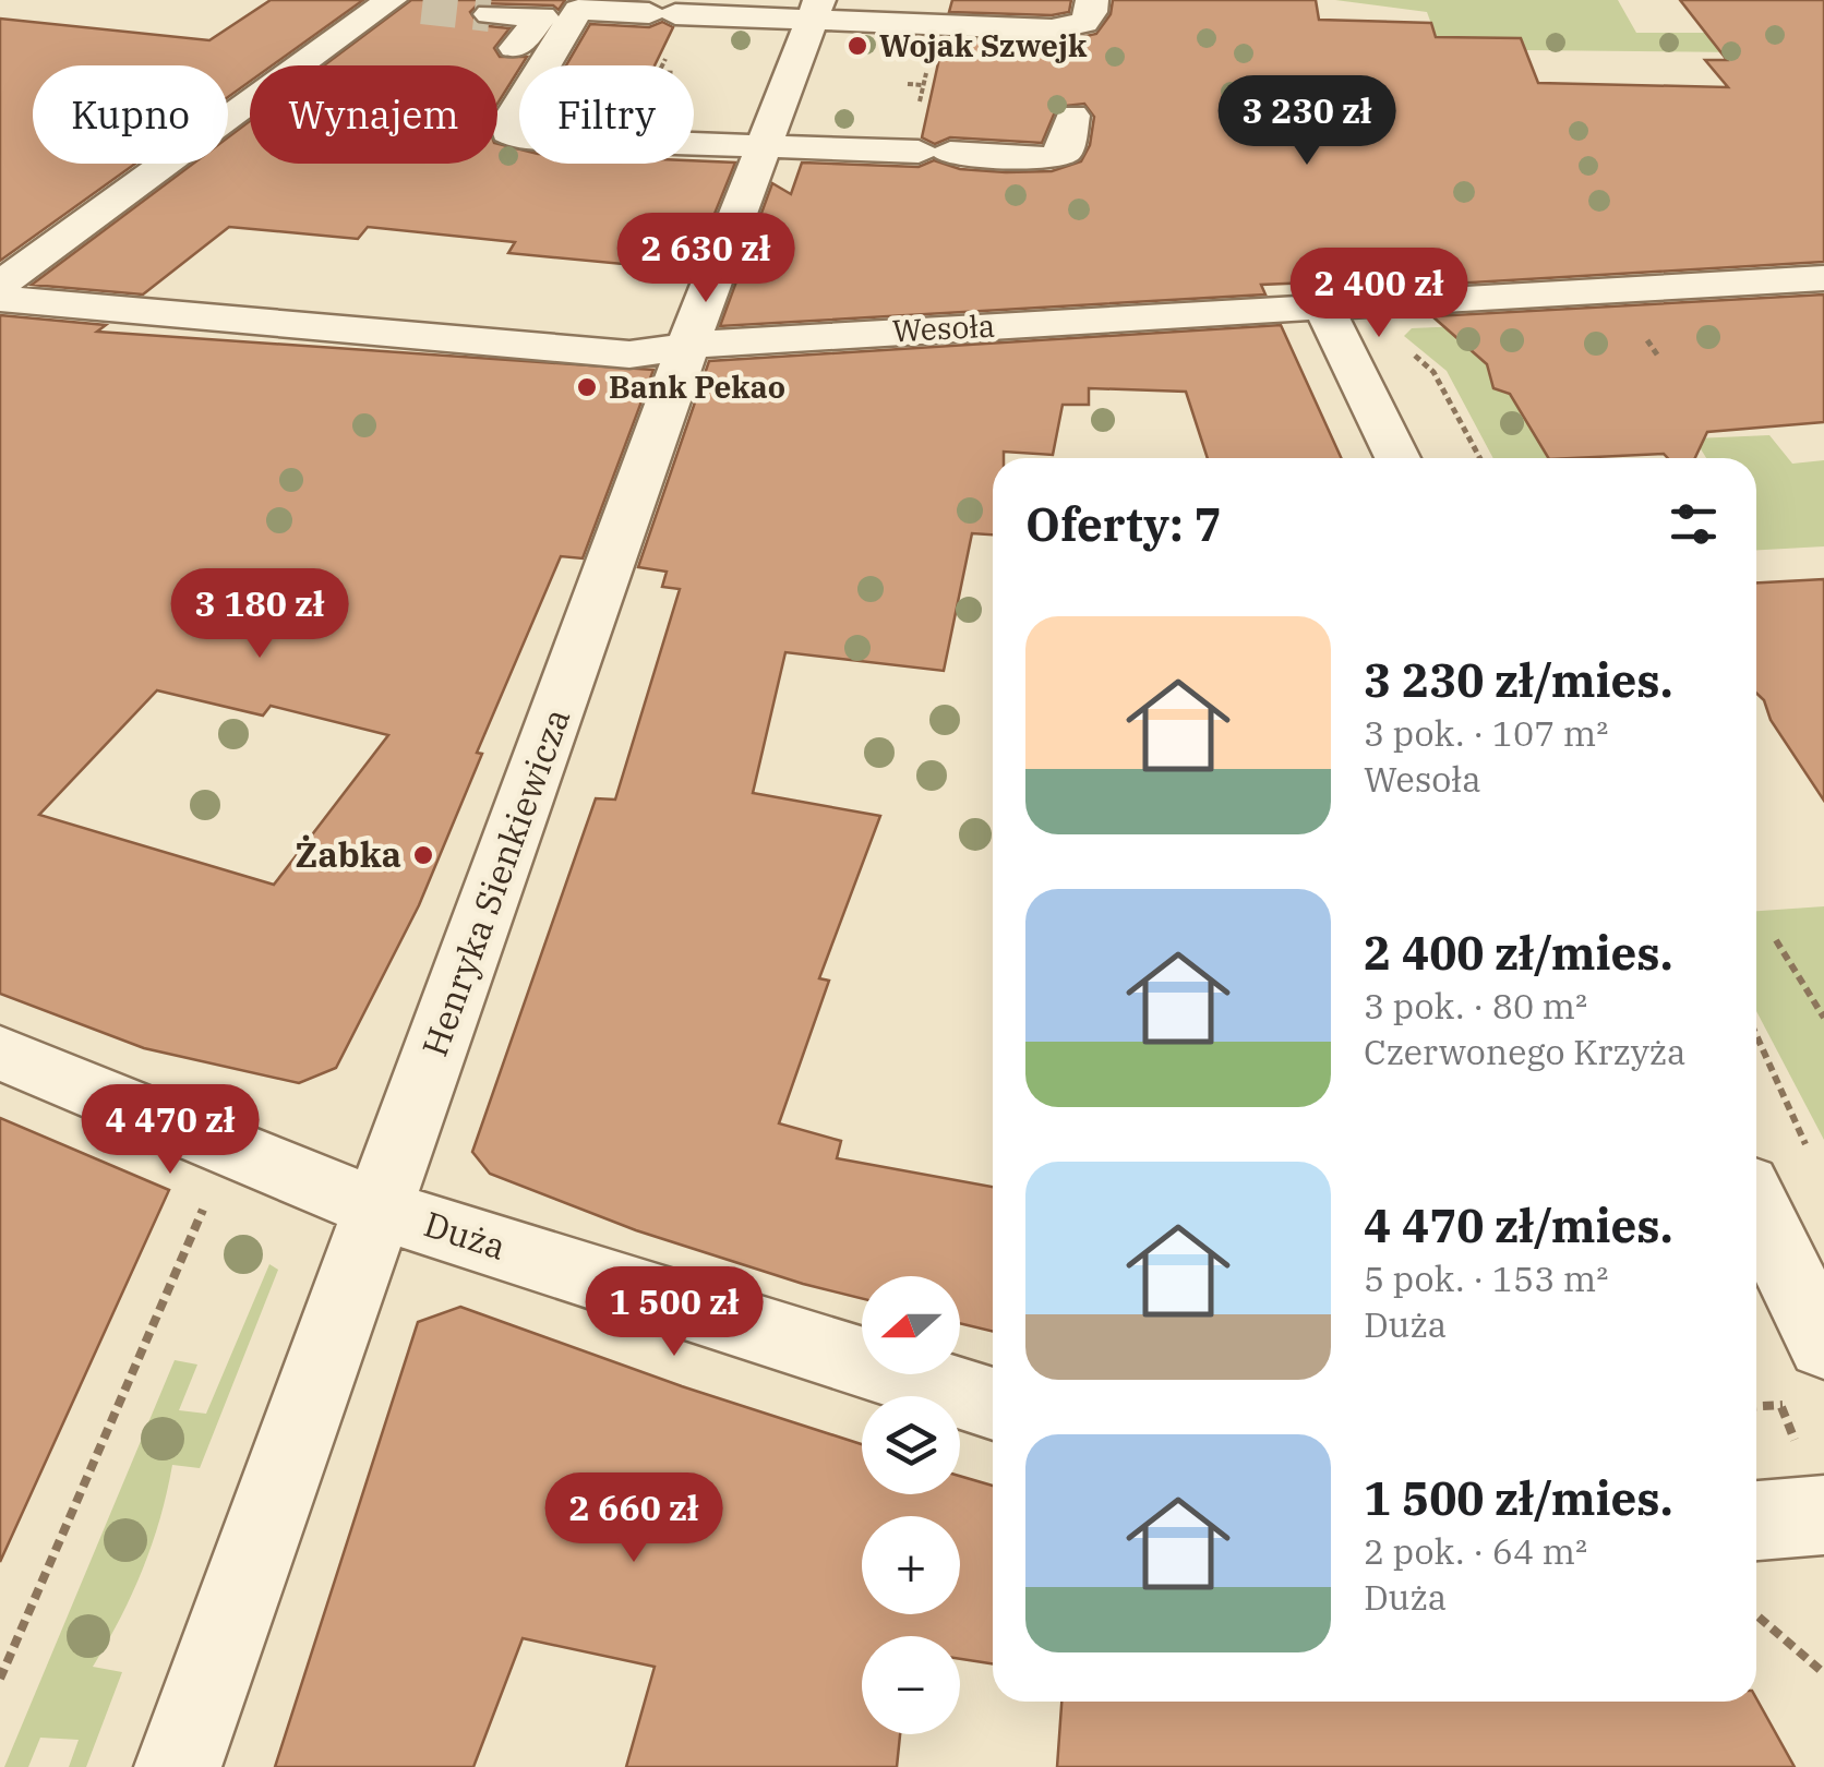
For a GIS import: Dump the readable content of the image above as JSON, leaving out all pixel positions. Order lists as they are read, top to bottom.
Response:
{
  "streets": {
    "street": ["Wesoła", "Henryka Sienkiewicza", "Duża"]
  },
  "crossings": [
    ["Wesoła", "Henryka Sienkiewicza"],
    ["Henryka Sienkiewicza", "Duża"]
  ],
  "places": ["Wojak Szwejk", "Bank Pekao", "Żabka"],
  "north": "left",
  "page": {
    "chip": ["Kupno", "Wynajem", "Filtry"],
    "price": [
      "3 230 zł",
      "2 630 zł",
      "2 400 zł",
      "3 180 zł",
      "4 470 zł",
      "1 500 zł",
      "2 660 zł"
    ],
    "heading": "Oferty: 7",
    "list": [
      {
        "name": "3 230 zł/mies.",
        "note": "3 pok. · 107 m² · Wesoła"
      },
      {
        "name": "2 400 zł/mies.",
        "note": "3 pok. · 80 m² · Czerwonego Krzyża"
      },
      {
        "name": "4 470 zł/mies.",
        "note": "5 pok. · 153 m² · Duża"
      },
      {
        "name": "1 500 zł/mies.",
        "note": "2 pok. · 64 m² · Duża"
      }
    ],
    "map_buttons": ["+", "−"]
  }
}
